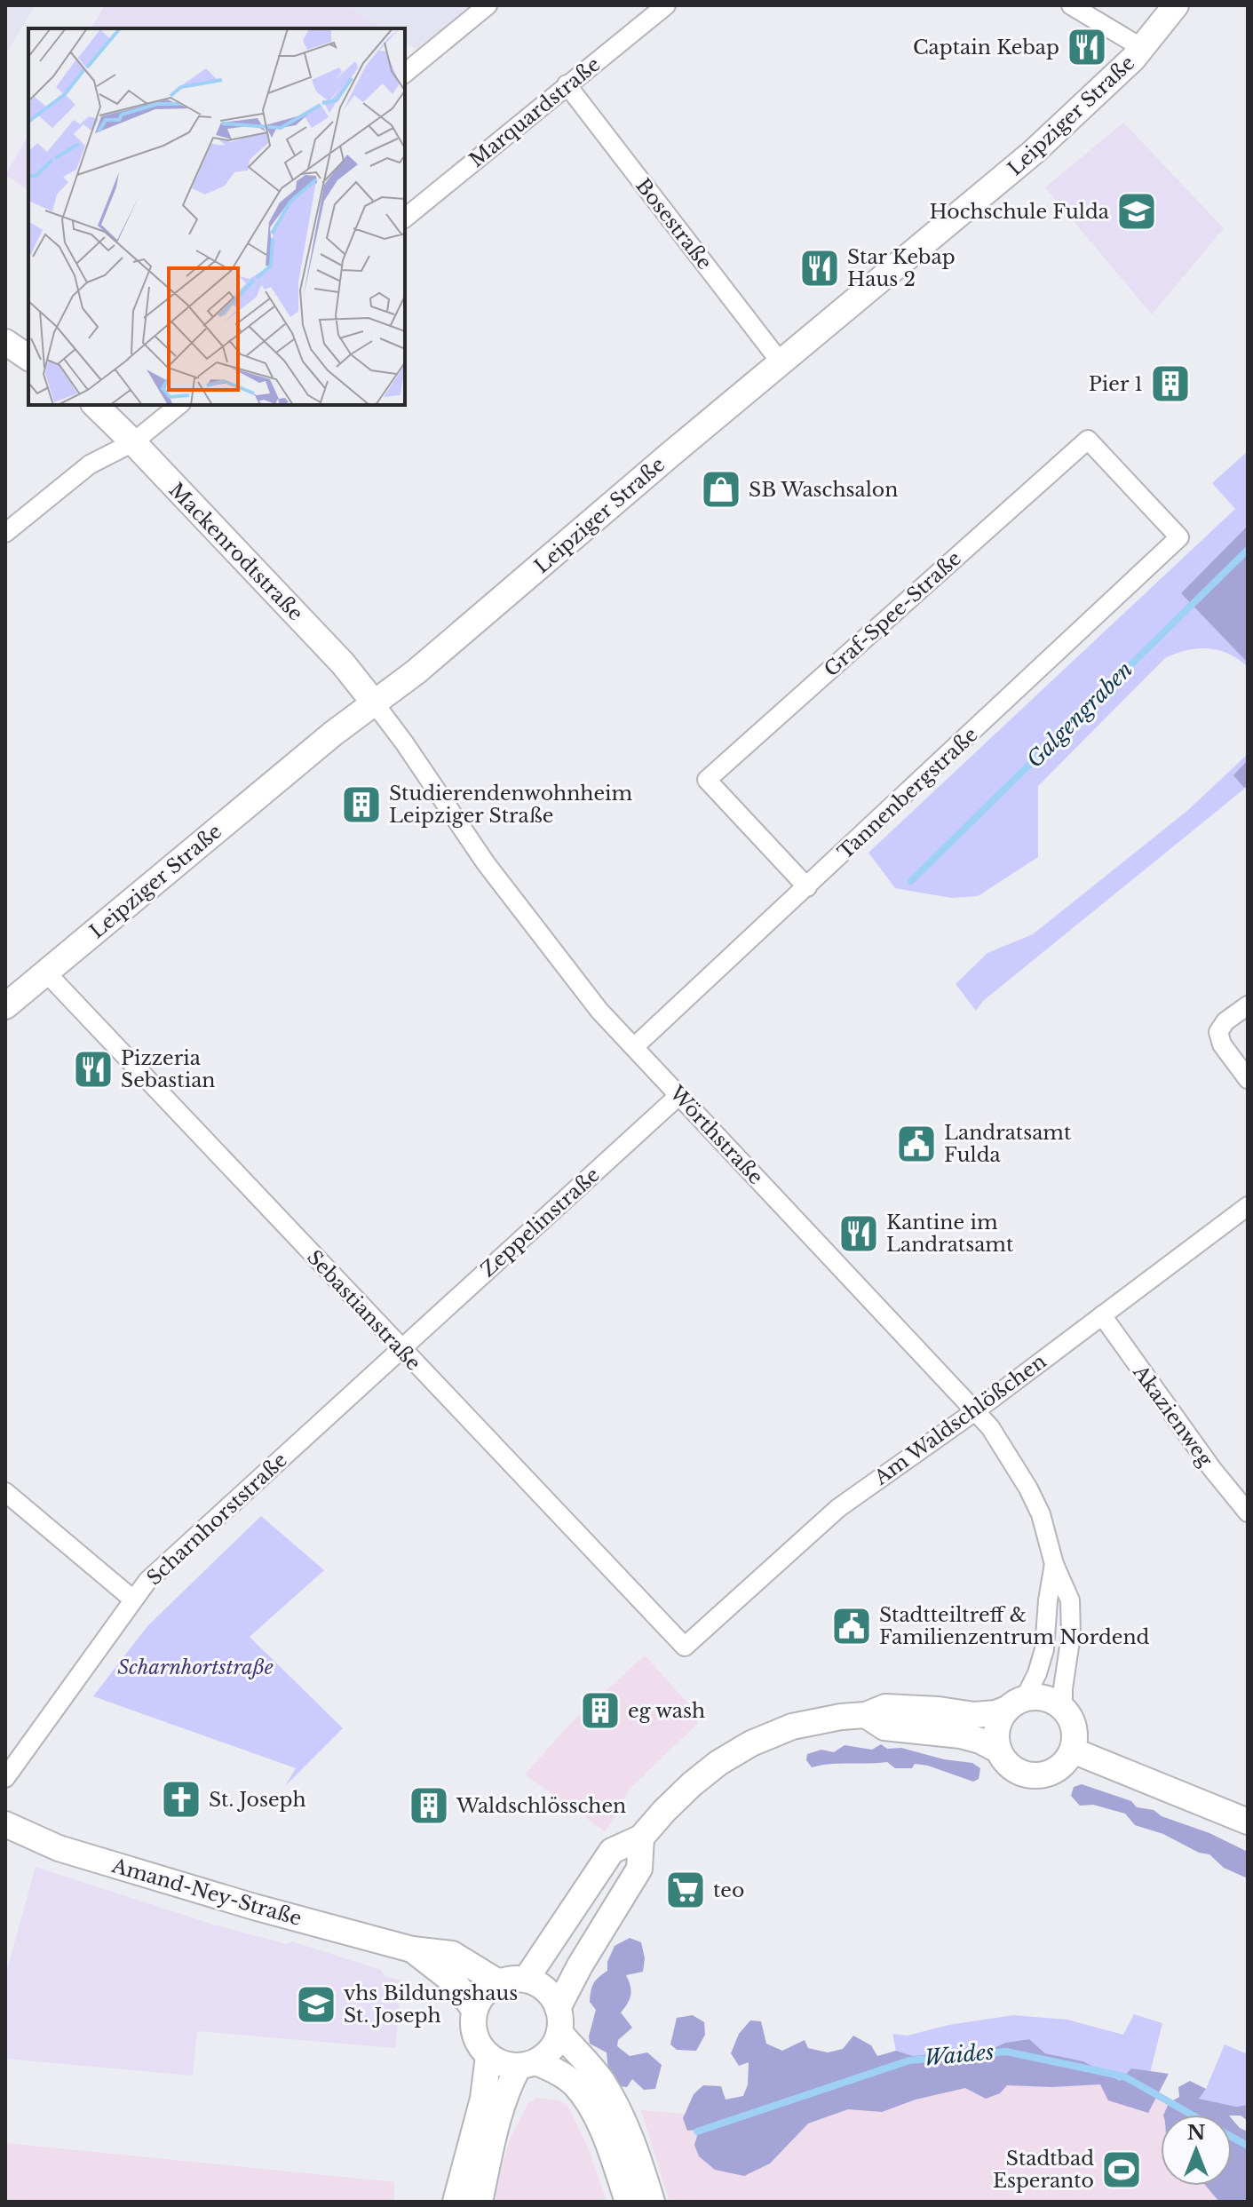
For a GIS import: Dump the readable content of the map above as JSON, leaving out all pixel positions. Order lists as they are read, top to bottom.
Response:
{
  "streets": {
    "main road": ["Leipziger Straße", "Mackenrodtstraße", "Amand-Ney-Straße"],
    "street": [
      "Marquardstraße",
      "Bosestraße",
      "Graf-Spee-Straße",
      "Tannenbergstraße",
      "Wörthstraße",
      "Zeppelinstraße",
      "Sebastianstraße",
      "Akazienweg",
      "Am Waldschlößchen",
      "Scharnhorststraße"
    ]
  },
  "crossings": [
    ["Marquardstraße", "Bosestraße"],
    ["Leipziger Straße", "Bosestraße"],
    ["Leipziger Straße", "Mackenrodtstraße"],
    ["Leipziger Straße", "Wörthstraße"],
    ["Leipziger Straße", "Sebastianstraße"],
    ["Mackenrodtstraße", "Wörthstraße"],
    ["Graf-Spee-Straße", "Tannenbergstraße"],
    ["Tannenbergstraße", "Wörthstraße"],
    ["Wörthstraße", "Zeppelinstraße"],
    ["Wörthstraße", "Am Waldschlößchen"],
    ["Zeppelinstraße", "Sebastianstraße"],
    ["Zeppelinstraße", "Scharnhorststraße"],
    ["Sebastianstraße", "Am Waldschlößchen"],
    ["Sebastianstraße", "Scharnhorststraße"],
    ["Akazienweg", "Am Waldschlößchen"]
  ],
  "water": ["Galgengraben", "Waides"],
  "parks": ["Scharnhortstraße"],
  "places": {
    "restaurant": [
      "Captain Kebap",
      "Star Kebap Haus 2",
      "Pizzeria Sebastian",
      "Kantine im Landratsamt"
    ],
    "school or university": ["Hochschule Fulda", "vhs Bildungshaus St. Joseph"],
    "building": [
      "Pier 1",
      "Studierendenwohnheim Leipziger Straße",
      "eg wash",
      "Waldschlösschen"
    ],
    "shop": ["SB Waschsalon"],
    "public building": ["Landratsamt Fulda", "Stadtteiltreff & Familienzentrum Nordend"],
    "church": ["St. Joseph"],
    "supermarket": ["teo"],
    "sports": ["Stadtbad Esperanto"]
  },
  "north": "top"
}
